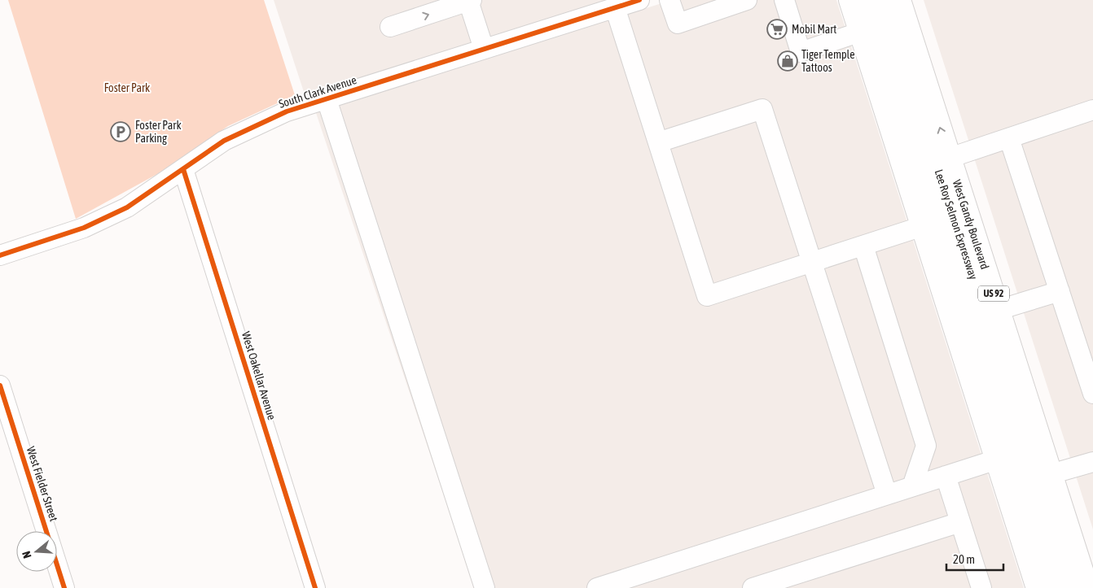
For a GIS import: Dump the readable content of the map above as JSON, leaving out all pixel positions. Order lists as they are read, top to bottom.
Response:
{
  "streets": {
    "main road": ["Lee Roy Selmon Expressway", "West Gandy Boulevard", "US 92"],
    "street": ["South Clark Avenue", "West Oakellar Avenue", "West Fielder Street"]
  },
  "crossings": [
    ["South Clark Avenue", "West Oakellar Avenue"]
  ],
  "parks": ["Foster Park"],
  "places": {
    "supermarket": ["Mobil Mart"],
    "shop": ["Tiger Temple Tattoos"],
    "parking": ["Foster Park Parking"]
  },
  "scale_bar": "20 m",
  "north": "left"
}
